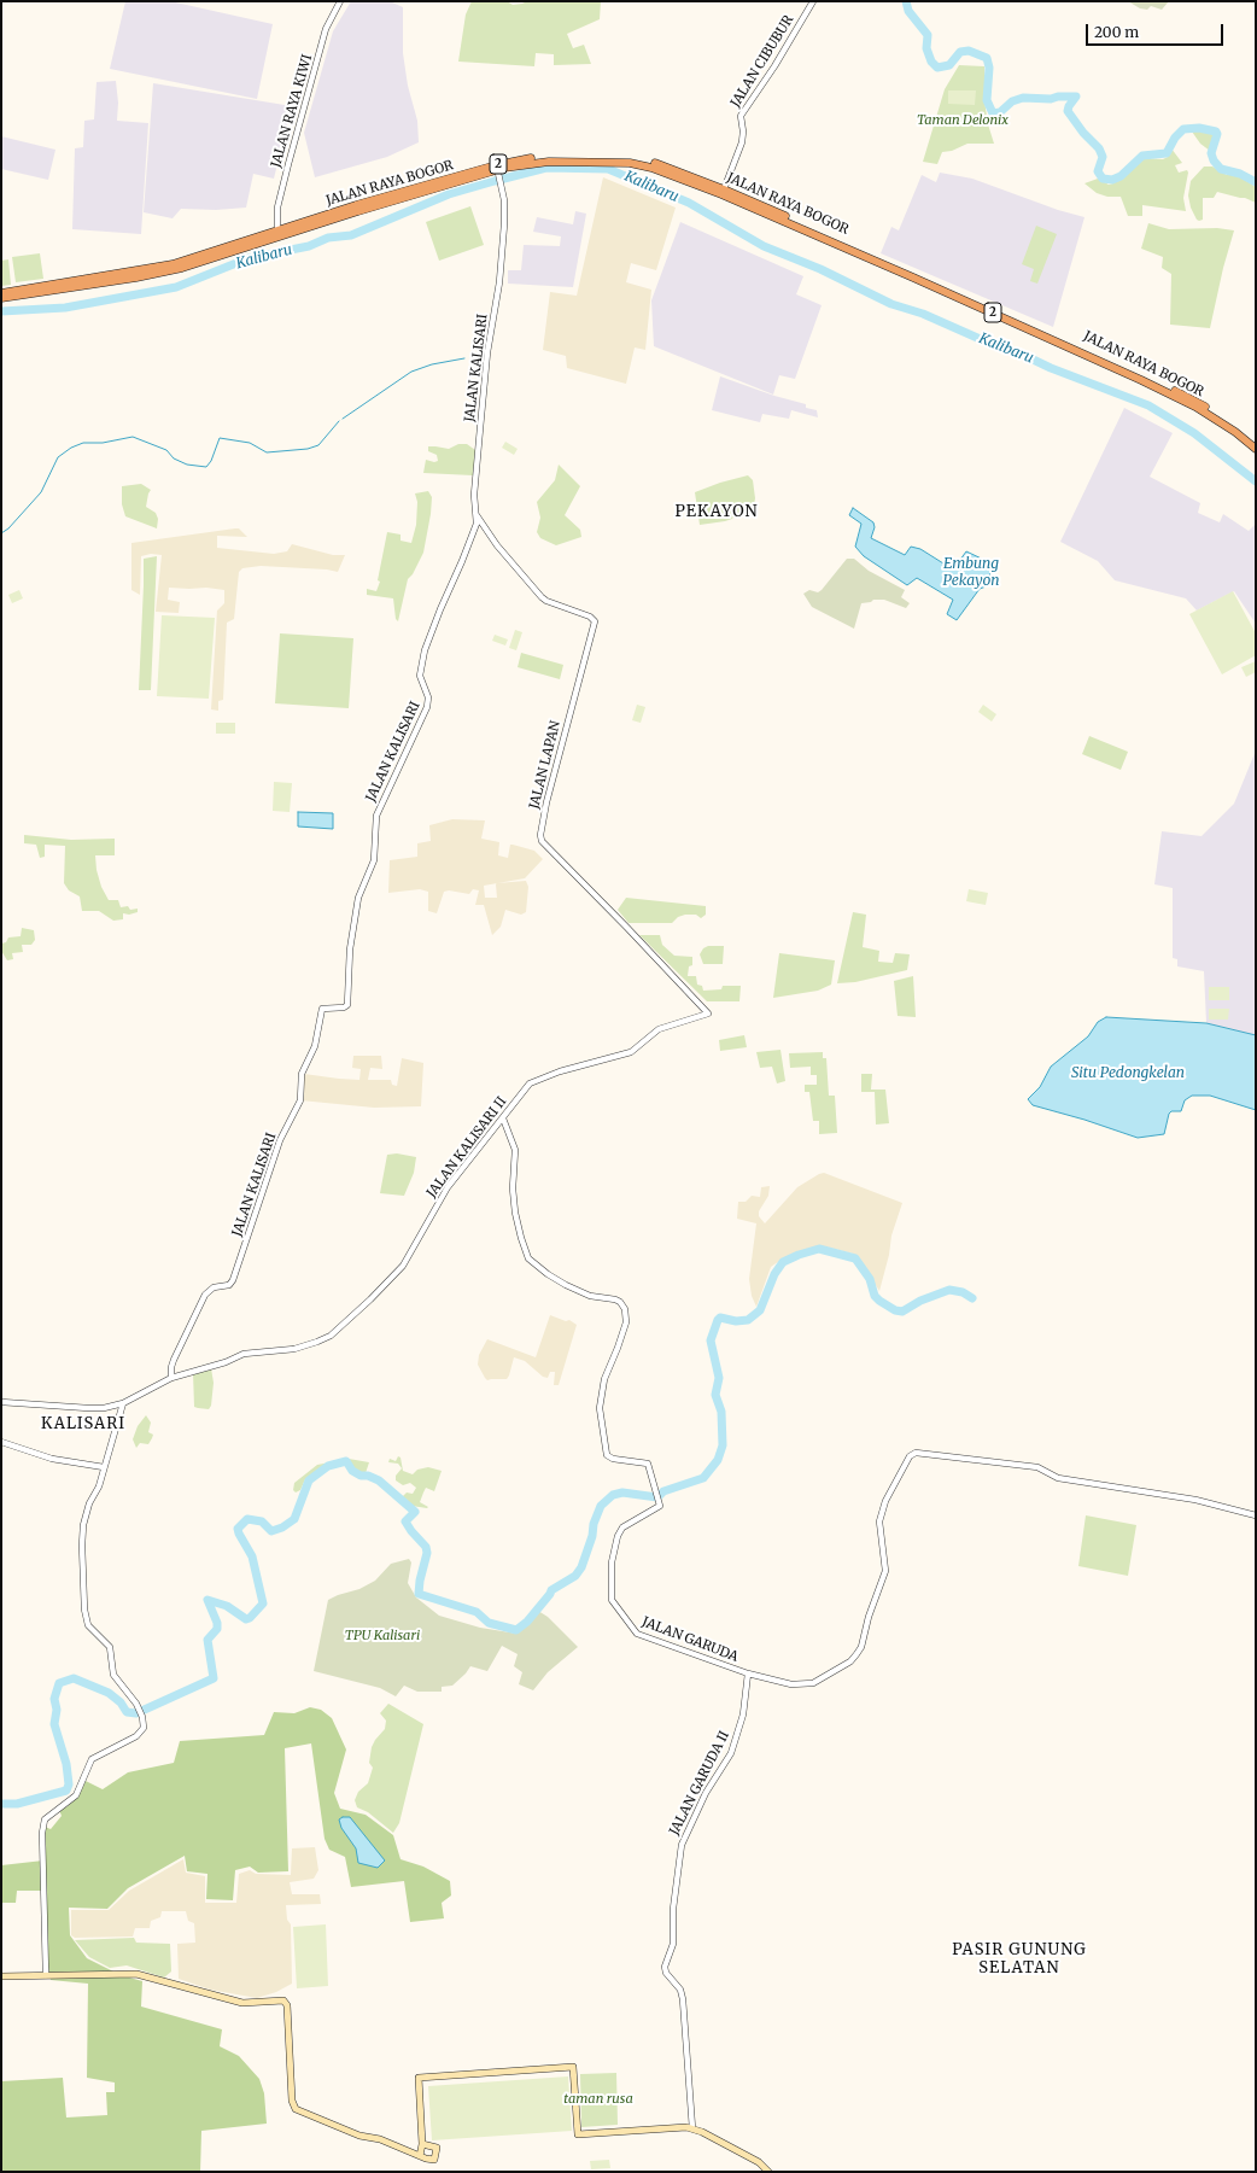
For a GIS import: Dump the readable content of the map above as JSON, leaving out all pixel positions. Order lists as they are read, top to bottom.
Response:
{
  "streets": {
    "highway": ["2", "JALAN RAYA BOGOR"],
    "street": [
      "JALAN CIBUBUR",
      "JALAN RAYA KIWI",
      "JALAN KALISARI",
      "JALAN LAPAN",
      "JALAN KALISARI II",
      "JALAN GARUDA",
      "JALAN GARUDA II"
    ]
  },
  "crossings": [
    ["JALAN CIBUBUR", "JALAN RAYA BOGOR"],
    ["JALAN RAYA KIWI", "JALAN RAYA BOGOR"],
    ["JALAN RAYA BOGOR", "JALAN KALISARI"],
    ["JALAN KALISARI", "JALAN LAPAN"],
    ["JALAN KALISARI", "JALAN KALISARI II"],
    ["JALAN LAPAN", "JALAN KALISARI II"],
    ["JALAN KALISARI II", "JALAN GARUDA"],
    ["JALAN GARUDA", "JALAN GARUDA II"]
  ],
  "districts": ["PEKAYON", "KALISARI", "PASIR GUNUNG SELATAN"],
  "water": ["Kalibaru", "Embung Pekayon", "Situ Pedongkelan"],
  "parks": ["Taman Delonix", "TPU Kalisari", "taman rusa"],
  "scale_bar": "200 m"
}
